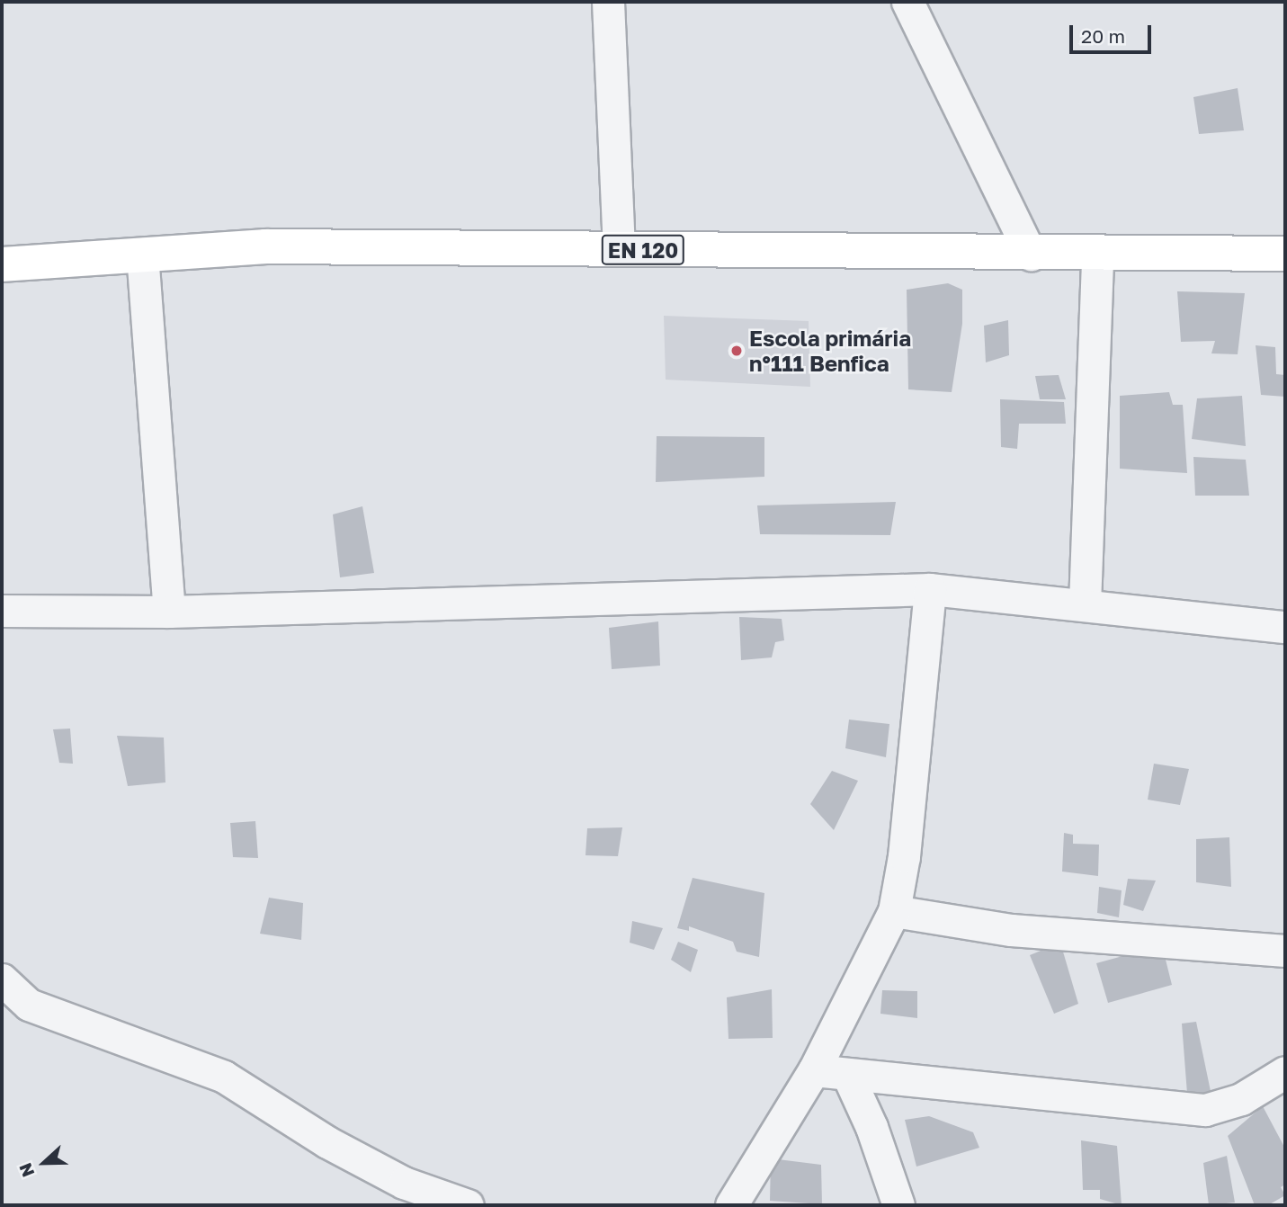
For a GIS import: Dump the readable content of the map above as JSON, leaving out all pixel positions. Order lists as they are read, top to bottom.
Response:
{
  "streets": {
    "main road": ["EN 120"]
  },
  "places": ["Escola primária n°111 Benfica"],
  "scale_bar": "20 m",
  "north": "left"
}
